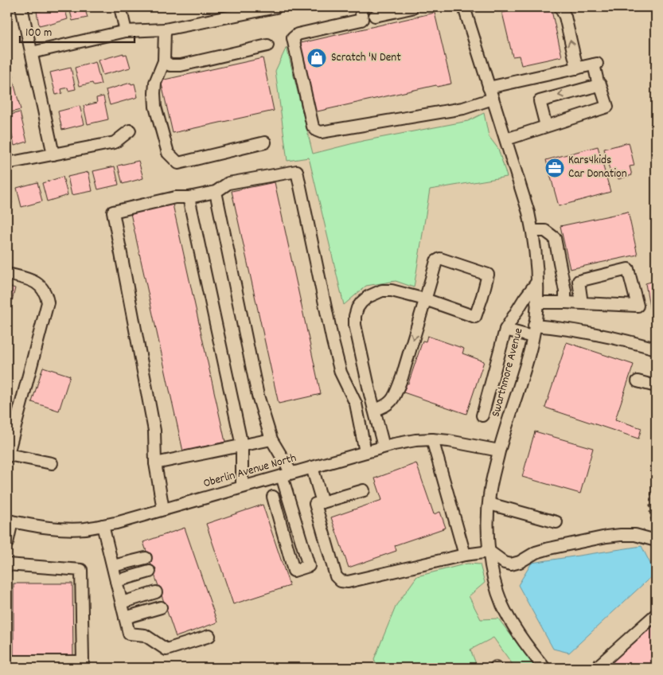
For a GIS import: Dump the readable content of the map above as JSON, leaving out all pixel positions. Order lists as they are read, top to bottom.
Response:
{
  "streets": {
    "street": ["Swarthmore Avenue", "Oberlin Avenue North"]
  },
  "crossings": [
    ["Swarthmore Avenue", "Oberlin Avenue North"]
  ],
  "places": {
    "shop": ["Scratch 'N Dent"],
    "office": ["Kars4kids Car Donation"]
  },
  "scale_bar": "100 m"
}
